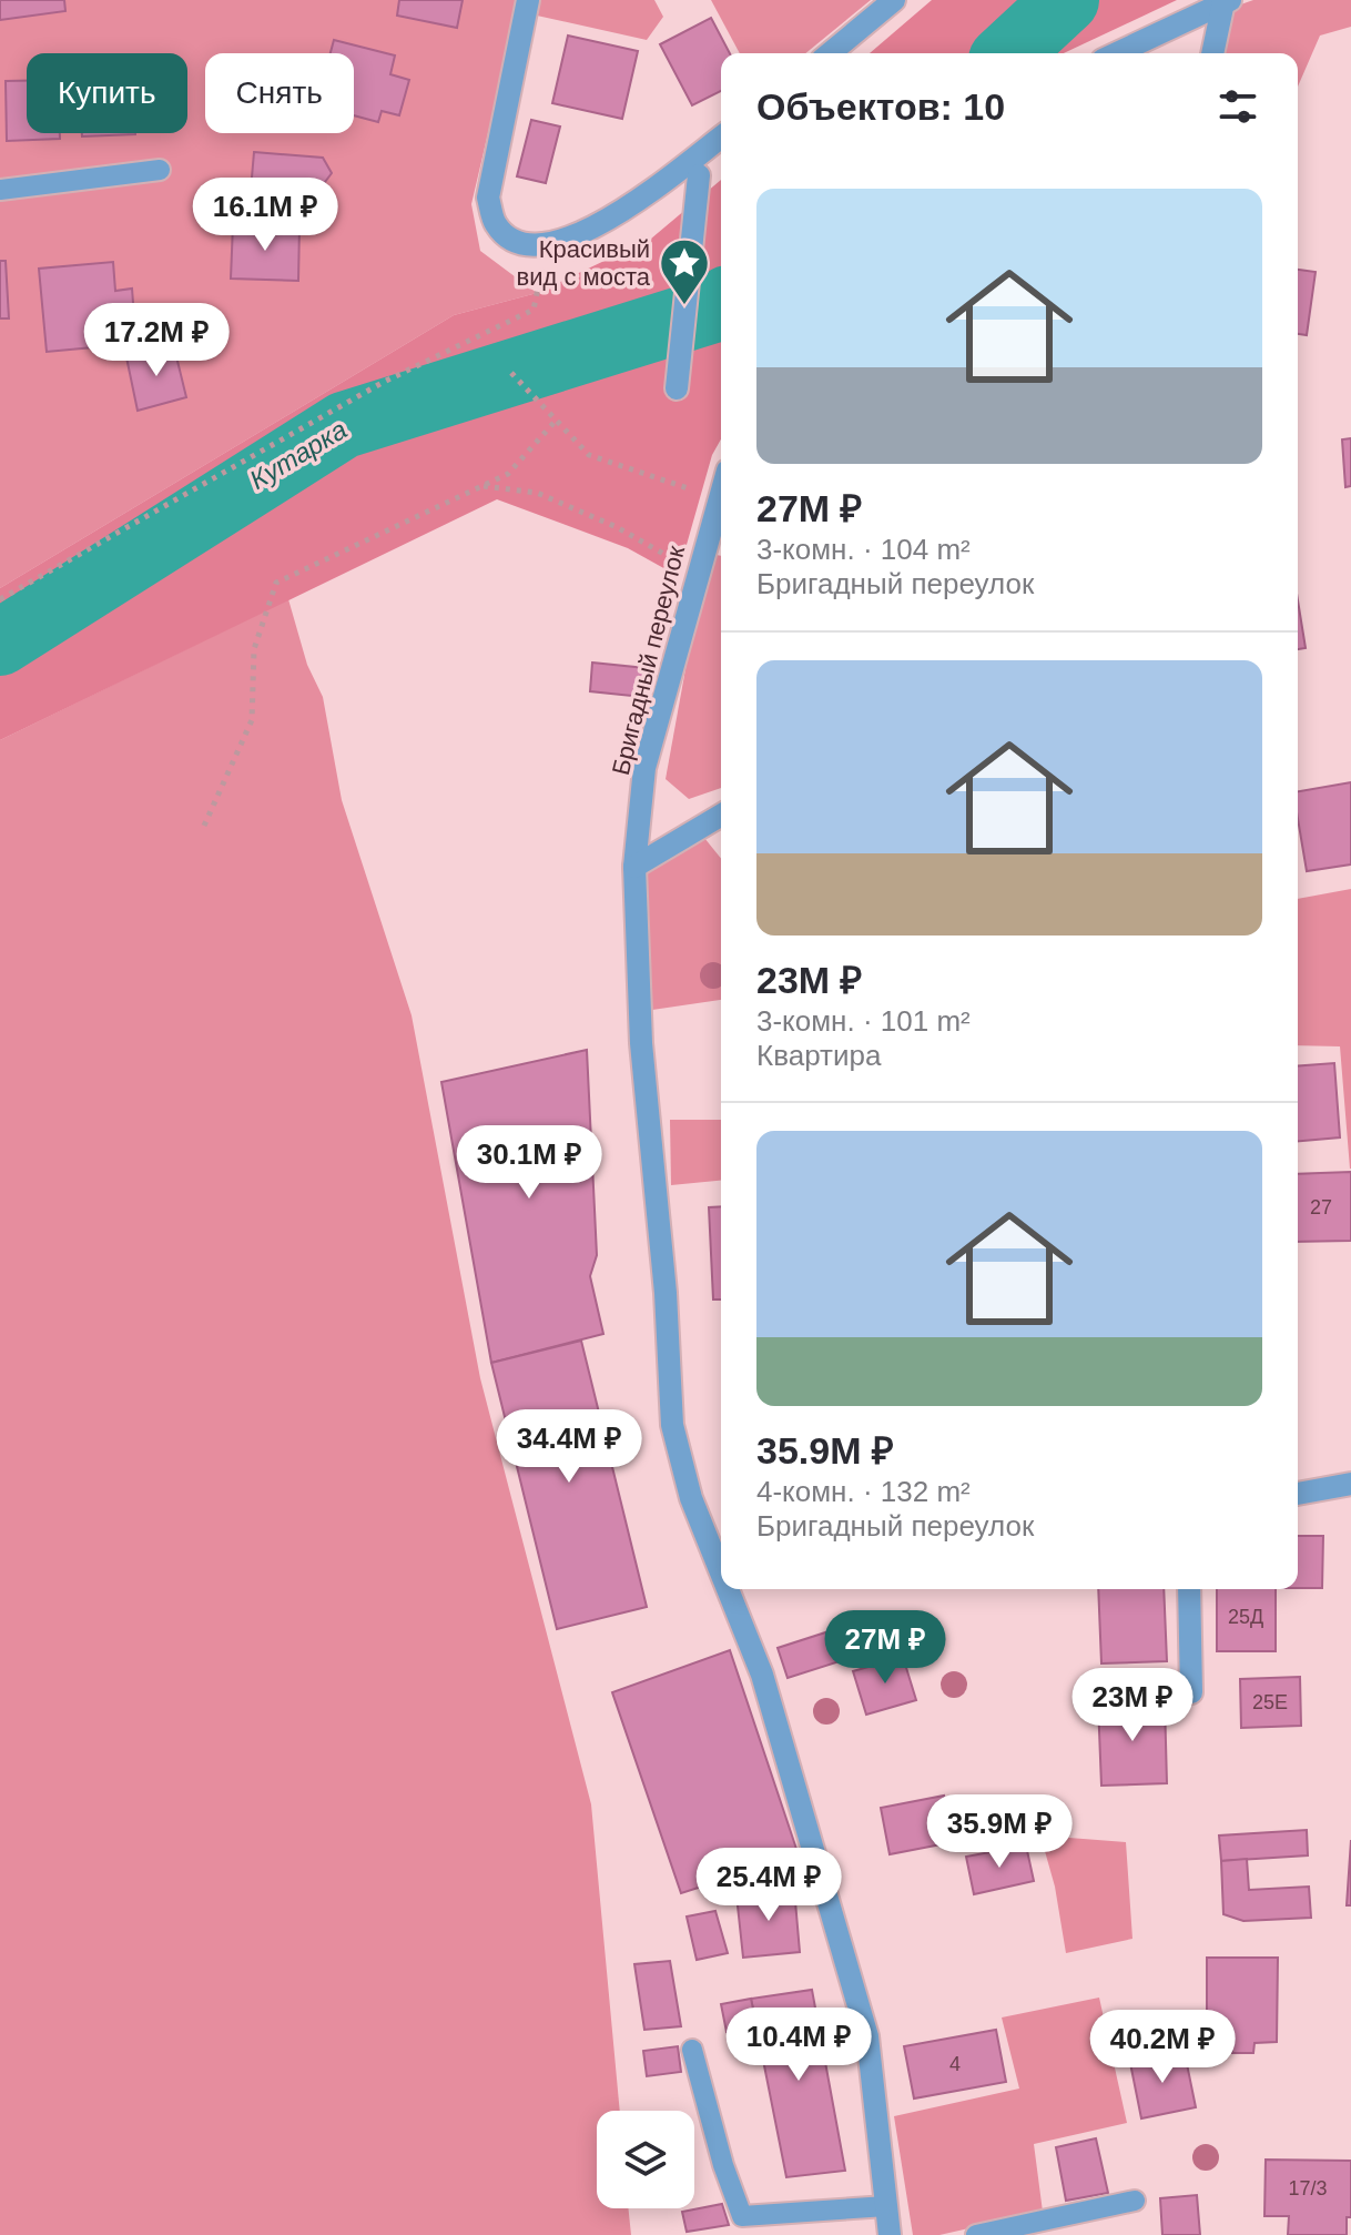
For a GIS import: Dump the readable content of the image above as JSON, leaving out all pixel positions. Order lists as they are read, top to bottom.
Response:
{
  "streets": {
    "street": ["Бригадный переулок"]
  },
  "water": ["Кутарка"],
  "places": {
    "place": ["Красивый вид с моста"]
  },
  "house_numbers": [
    "27",
    "25Д",
    "25Е",
    "4",
    "17/3"
  ],
  "page": {
    "chip": ["Купить", "Снять"],
    "heading": "Объектов: 10",
    "list": [
      {
        "name": "27M ₽",
        "note": "3-комн. · 104 m² · Бригадный переулок"
      },
      {
        "name": "23M ₽",
        "note": "3-комн. · 101 m² · Квартира"
      },
      {
        "name": "35.9M ₽",
        "note": "4-комн. · 132 m² · Бригадный переулок"
      }
    ],
    "price": [
      "16.1M ₽",
      "17.2M ₽",
      "30.1M ₽",
      "34.4M ₽",
      "27M ₽",
      "23M ₽",
      "35.9M ₽",
      "25.4M ₽",
      "10.4M ₽",
      "40.2M ₽"
    ]
  }
}
